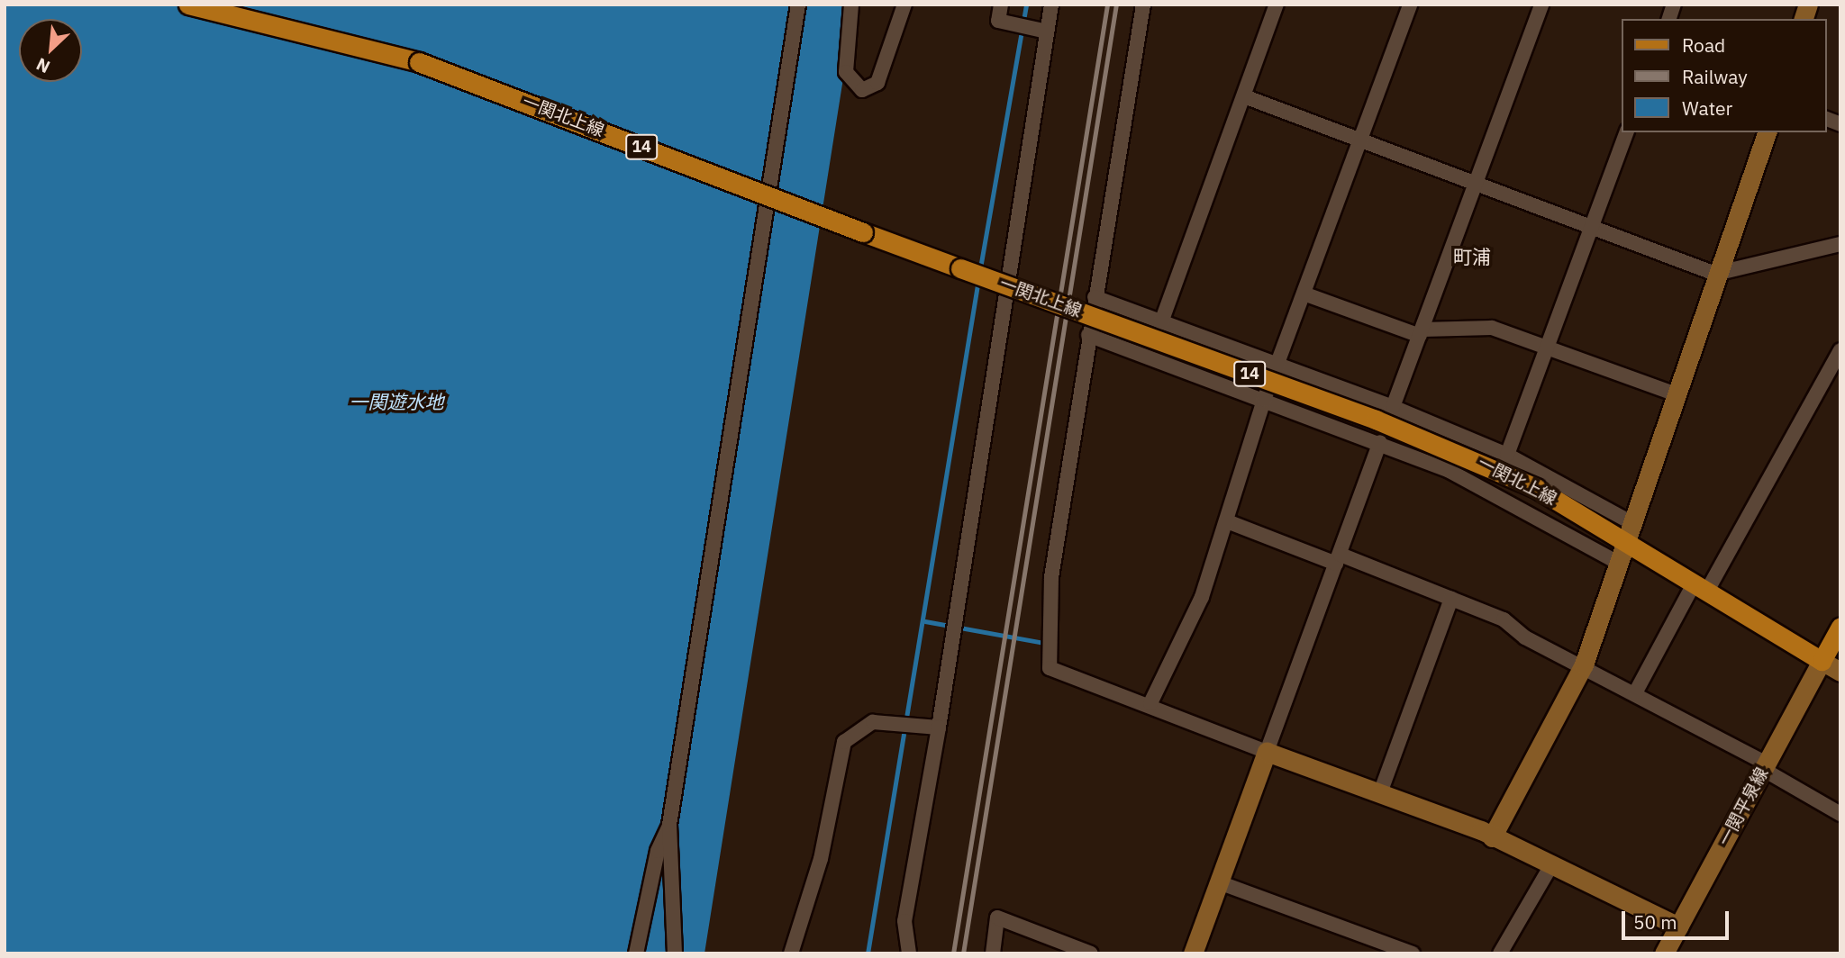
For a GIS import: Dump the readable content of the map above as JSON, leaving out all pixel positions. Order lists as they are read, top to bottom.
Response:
{
  "streets": {
    "main road": ["一関北上線", "14"],
    "street": ["一関平泉線"]
  },
  "crossings": [
    ["一関北上線", "一関平泉線"]
  ],
  "districts": ["町浦"],
  "water": ["一関遊水地"],
  "legend": ["Road", "Railway", "Water"],
  "scale_bar": "50 m",
  "north": "bottom left"
}
